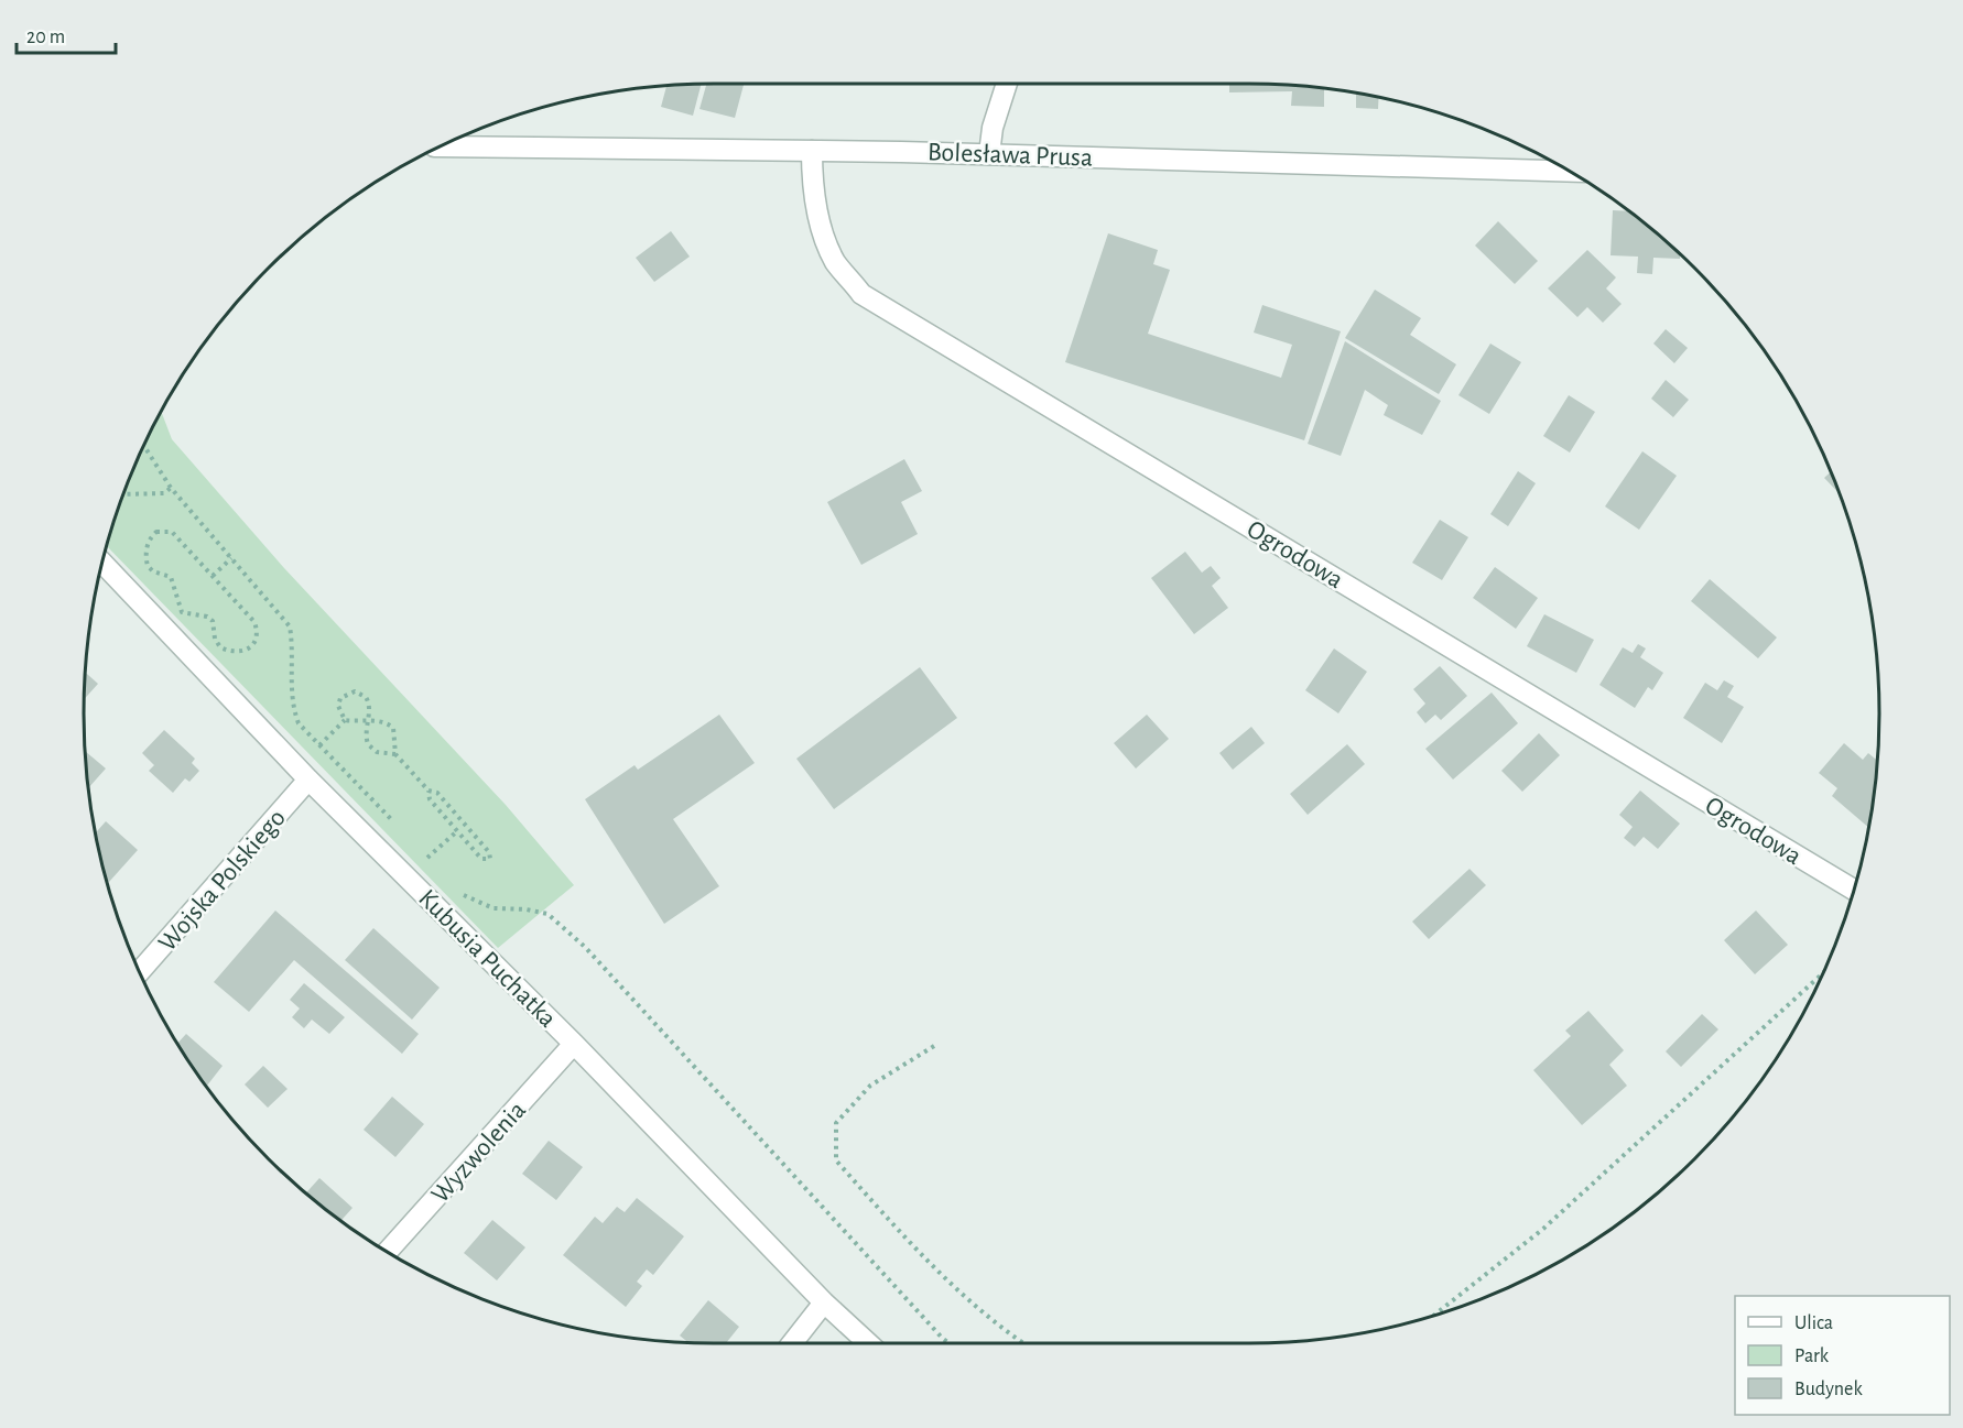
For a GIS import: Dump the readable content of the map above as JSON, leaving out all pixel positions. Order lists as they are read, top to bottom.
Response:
{
  "streets": {
    "street": [
      "Bolesława Prusa",
      "Ogrodowa",
      "Wojska Polskiego",
      "Kubusia Puchatka",
      "Wyzwolenia"
    ]
  },
  "crossings": [
    ["Bolesława Prusa", "Ogrodowa"],
    ["Wojska Polskiego", "Kubusia Puchatka"],
    ["Kubusia Puchatka", "Wyzwolenia"]
  ],
  "legend": ["Ulica", "Park", "Budynek"],
  "scale_bar": "20 m"
}
